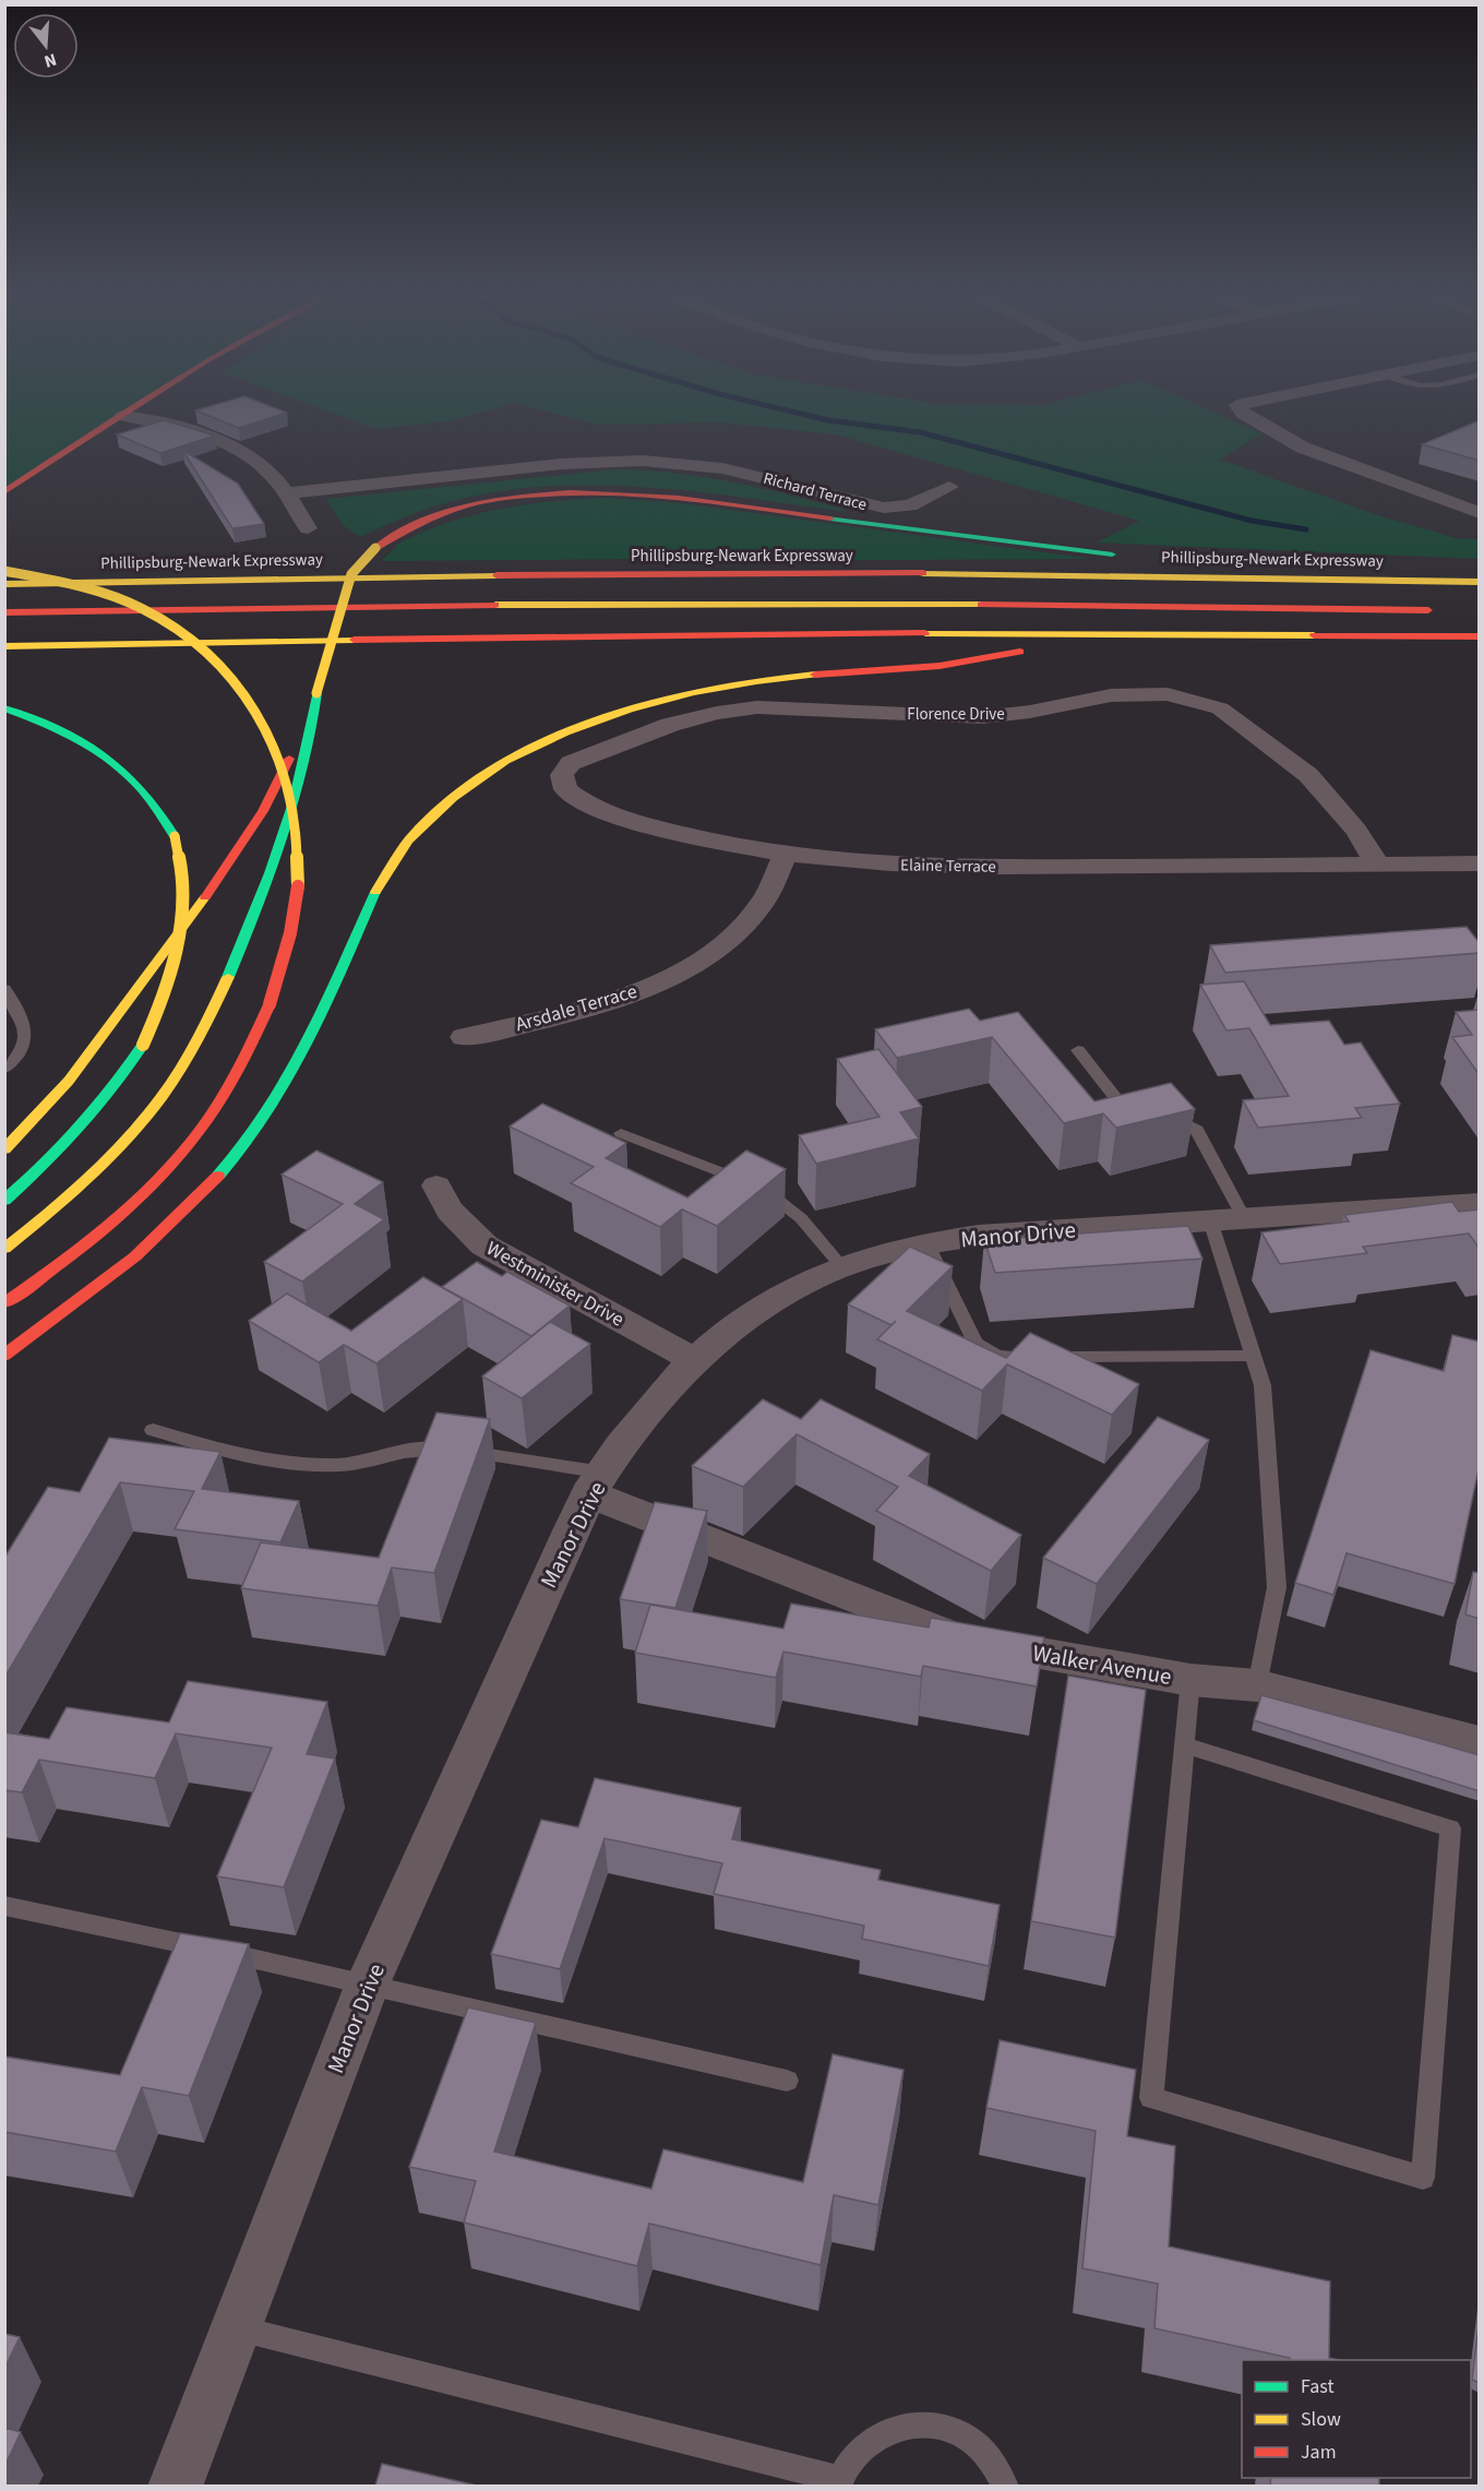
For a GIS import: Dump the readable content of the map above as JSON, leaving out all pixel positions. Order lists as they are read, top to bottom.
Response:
{
  "streets": {
    "main road": ["Phillipsburg-Newark Expressway"],
    "street": [
      "Richard Terrace",
      "Florence Drive",
      "Elaine Terrace",
      "Arsdale Terrace",
      "Manor Drive",
      "Westminister Drive",
      "Walker Avenue"
    ]
  },
  "crossings": [
    ["Florence Drive", "Elaine Terrace"],
    ["Elaine Terrace", "Arsdale Terrace"],
    ["Manor Drive", "Westminister Drive"],
    ["Manor Drive", "Walker Avenue"]
  ],
  "legend": ["Fast", "Slow", "Jam"],
  "north": "bottom"
}
